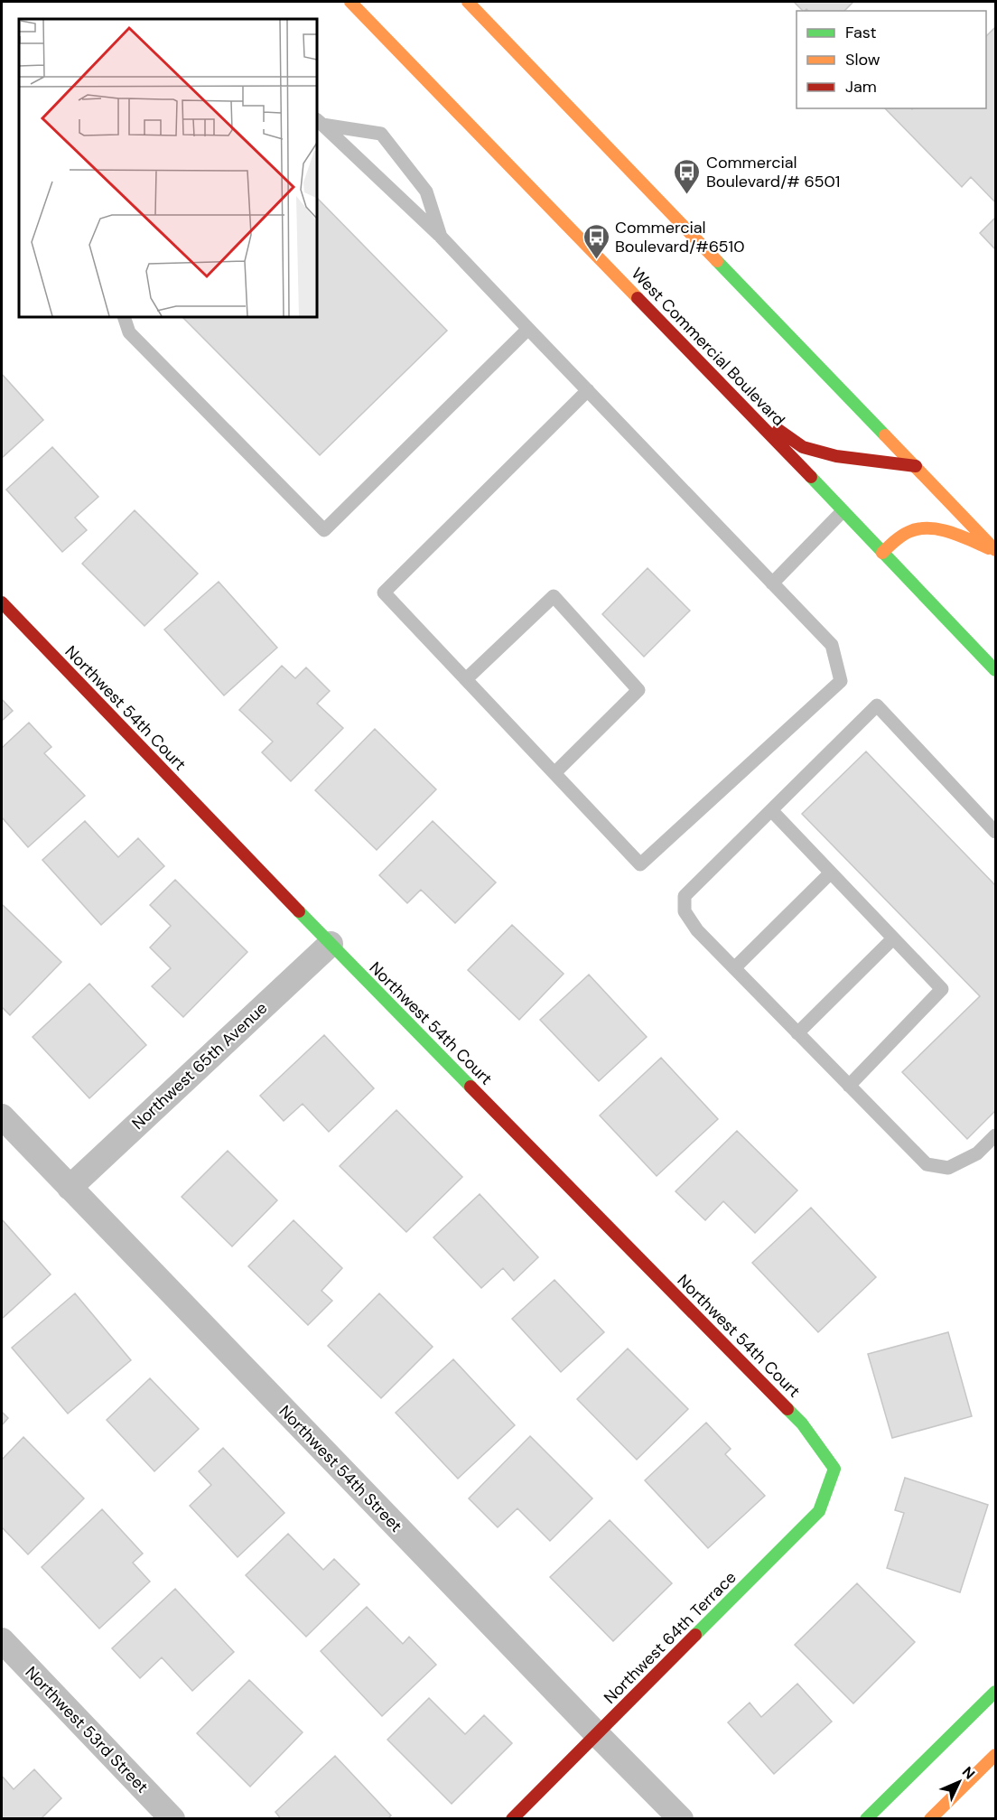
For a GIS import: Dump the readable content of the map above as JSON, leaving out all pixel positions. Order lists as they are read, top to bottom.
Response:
{
  "streets": {
    "main road": ["West Commercial Boulevard", "Northwest 54th Court", "Northwest 64th Terrace"],
    "street": ["Northwest 65th Avenue", "Northwest 54th Street", "Northwest 53rd Street"]
  },
  "crossings": [
    ["Northwest 54th Court", "Northwest 65th Avenue"],
    ["Northwest 54th Court", "Northwest 64th Terrace"],
    ["Northwest 65th Avenue", "Northwest 54th Street"],
    ["Northwest 54th Street", "Northwest 64th Terrace"]
  ],
  "places": {
    "bus stop": ["Commercial Boulevard/# 6501", "Commercial Boulevard/#6510"]
  },
  "legend": ["Fast", "Slow", "Jam"],
  "north": "top right"
}
